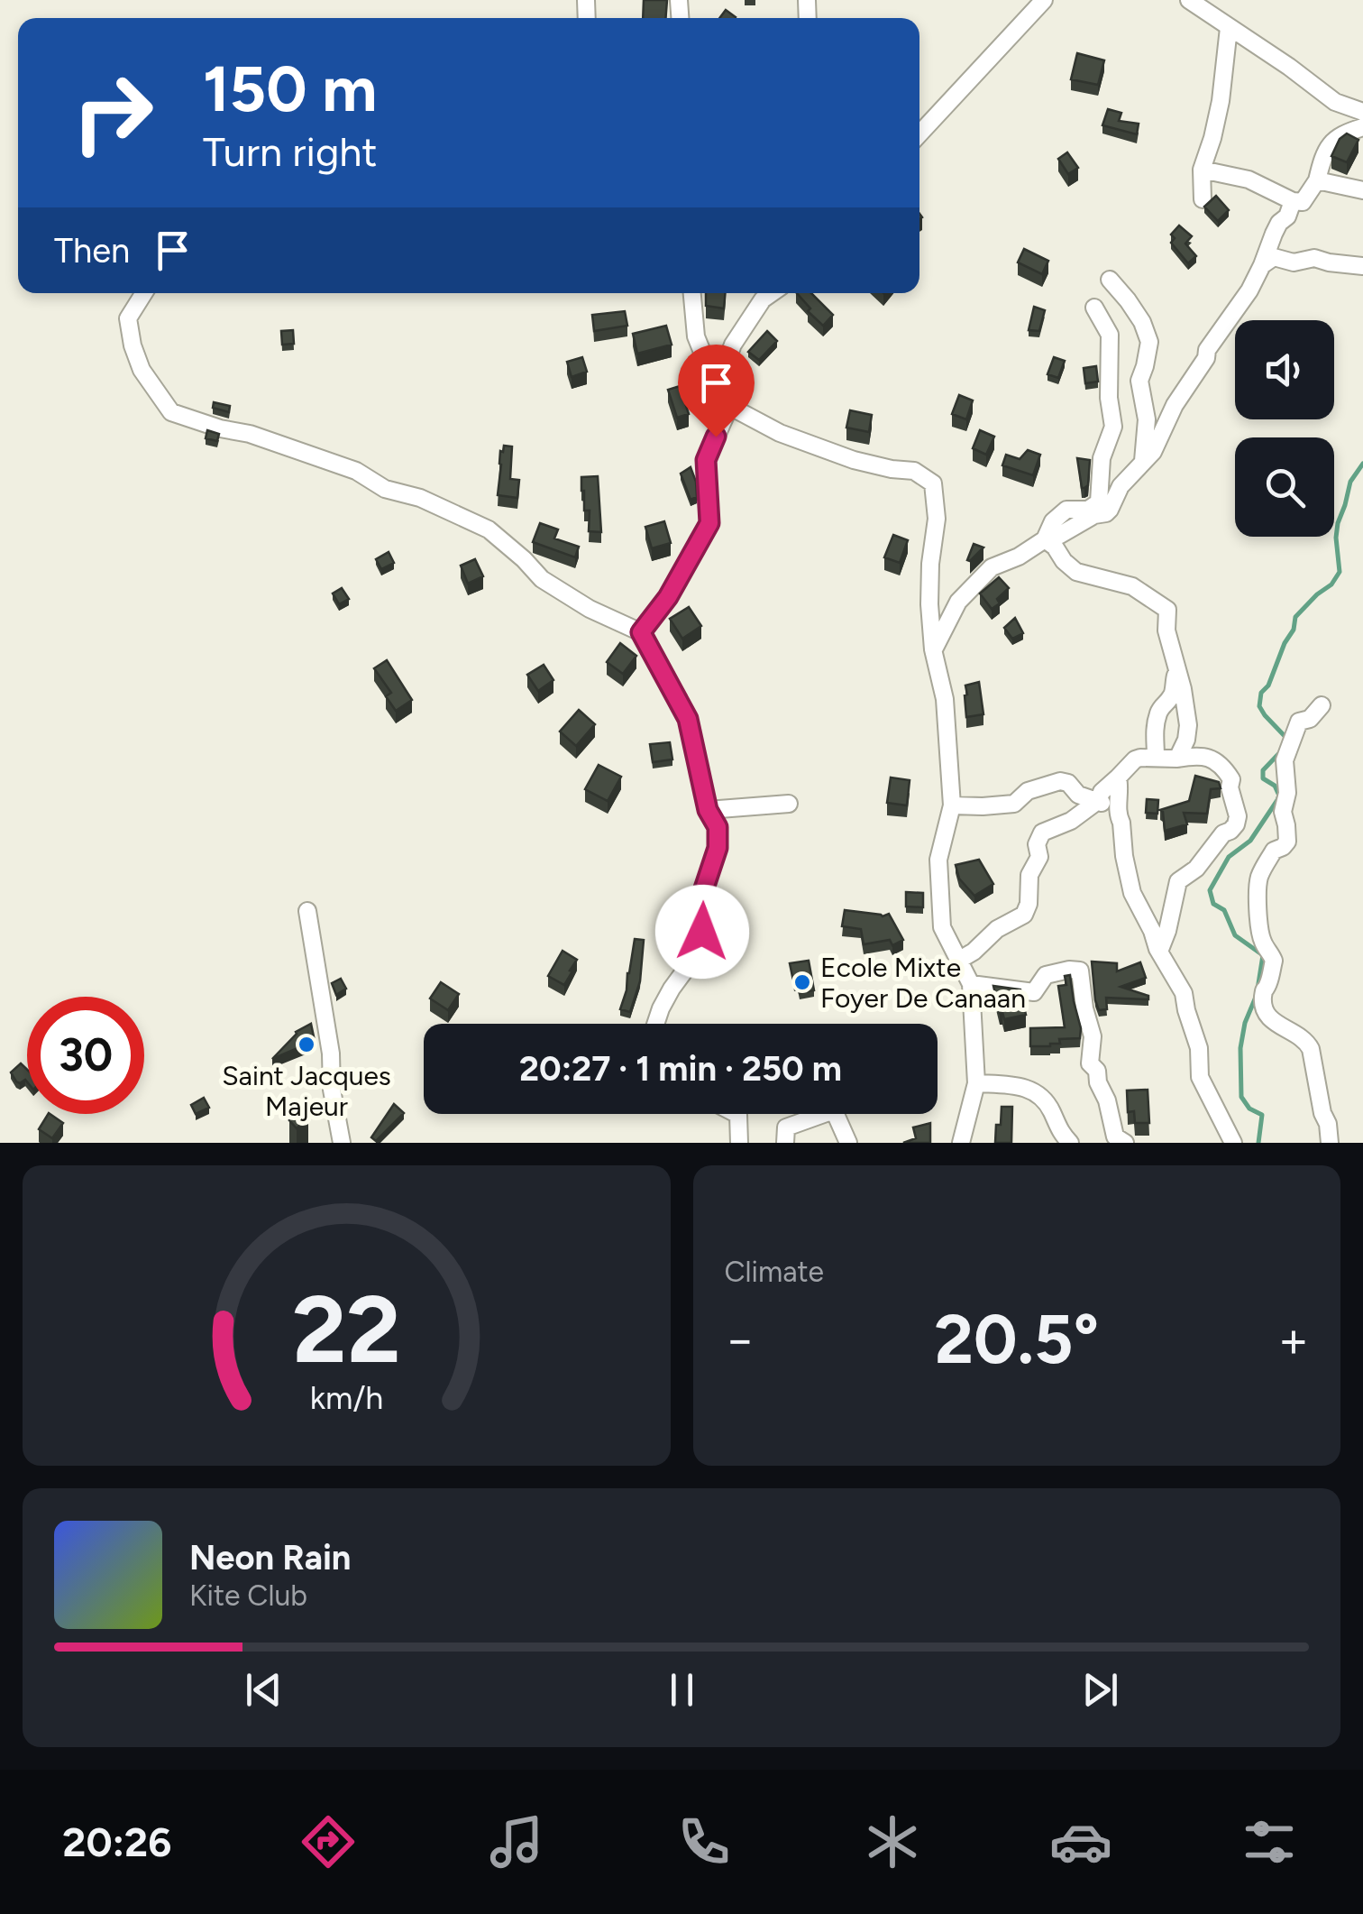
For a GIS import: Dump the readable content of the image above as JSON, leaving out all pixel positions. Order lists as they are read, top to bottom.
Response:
{
  "places": ["Ecole Mixte Foyer De Canaan", "Saint Jacques Majeur"],
  "page": {
    "turn": ["150 m", "Turn right"],
    "then": "Then",
    "limit": "30",
    "trip": "20:27 · 1 min · 250 m",
    "tile": "Climate",
    "heat": ["−", "20.5°", "+"],
    "song": ["Neon Rain", "Kite Club"],
    "tabs": "20:26",
    "gauge": ["22", "km/h"]
  }
}
